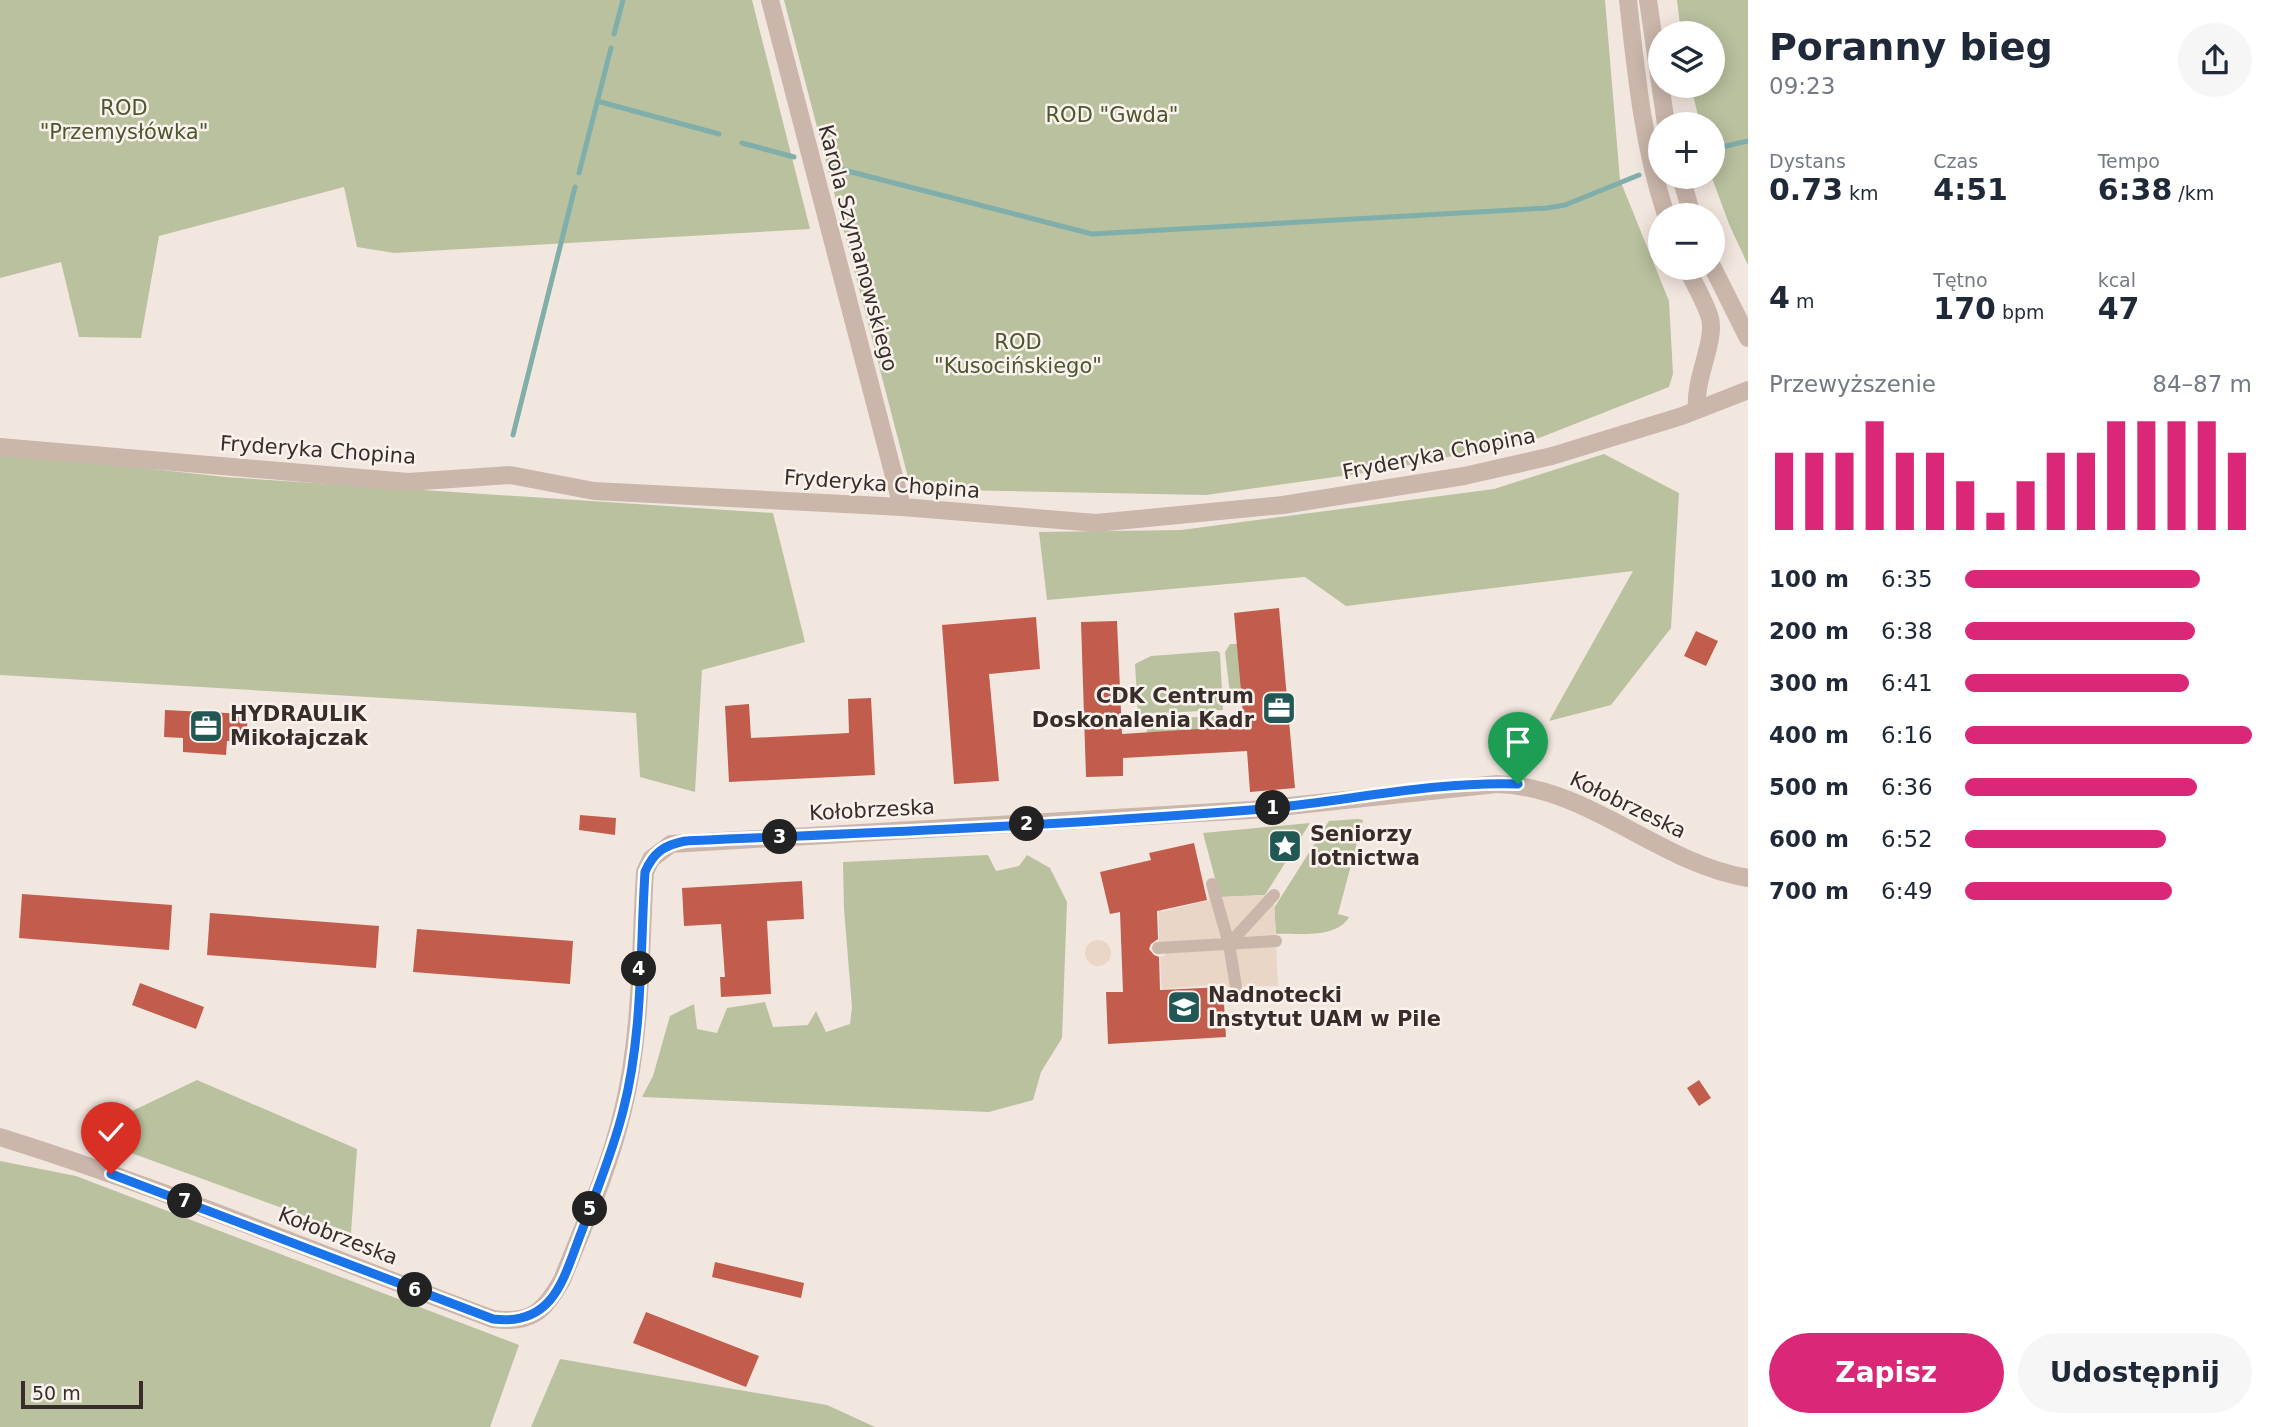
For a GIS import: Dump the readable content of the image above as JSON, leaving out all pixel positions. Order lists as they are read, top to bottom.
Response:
{
  "streets": {
    "street": ["Karola Szymanowskiego", "Fryderyka Chopina", "Kołobrzeska"]
  },
  "crossings": [
    ["Karola Szymanowskiego", "Fryderyka Chopina"]
  ],
  "parks": ["ROD \"Przemysłówka\"", "ROD \"Gwda\"", "ROD \"Kusocińskiego\""],
  "places": {
    "office": ["CDK Centrum Doskonalenia Kadr", "HYDRAULIK Mikołajczak"],
    "place": ["Seniorzy lotnictwa"],
    "school or university": ["Nadnotecki Instytut UAM w Pile"]
  },
  "scale_bar": "50 m",
  "page": {
    "heading": ["Poranny bieg", "09:23"],
    "map_buttons": ["+", "−"],
    "stats": [
      ["Dystans", "0.73 km"],
      ["Czas", "4:51"],
      ["Tempo", "6:38 /km"],
      ["4 m"],
      ["Tętno", "170 bpm"],
      ["kcal", "47"]
    ],
    "chart": ["Przewyższenie", "84–87 m"],
    "list": [
      {
        "name": "100 m",
        "note": "6:35"
      },
      {
        "name": "200 m",
        "note": "6:38"
      },
      {
        "name": "300 m",
        "note": "6:41"
      },
      {
        "name": "400 m",
        "note": "6:16"
      },
      {
        "name": "500 m",
        "note": "6:36"
      },
      {
        "name": "600 m",
        "note": "6:52"
      },
      {
        "name": "700 m",
        "note": "6:49"
      }
    ],
    "pins": [
      "1",
      "2",
      "3",
      "4",
      "7",
      "5",
      "6"
    ],
    "buttons": ["Zapisz", "Udostępnij"],
    "scale": "50 m"
  }
}
